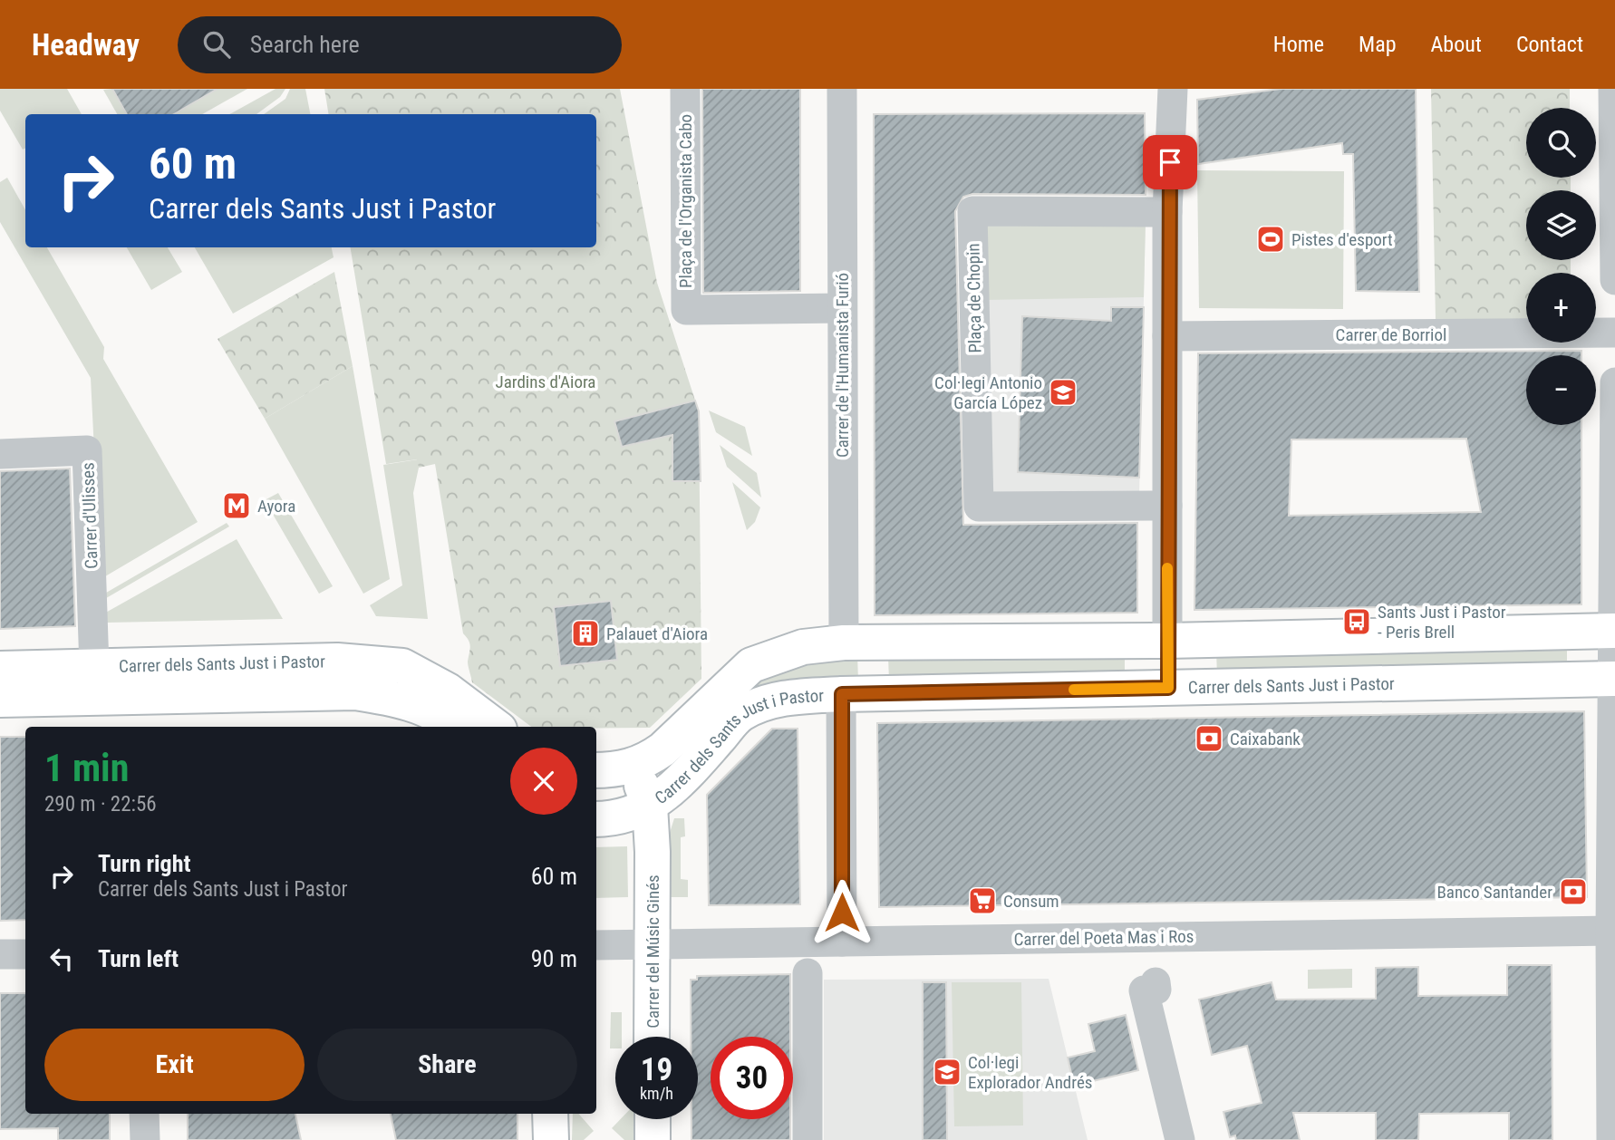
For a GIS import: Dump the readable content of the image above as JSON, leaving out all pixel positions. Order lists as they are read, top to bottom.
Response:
{
  "streets": {
    "street": [
      "Plaça de l'Organista Cabo",
      "Plaça de Chopin",
      "Carrer de Borriol",
      "Carrer de l'Humanista Furió",
      "Carrer d'Ulisses",
      "Carrer dels Sants Just i Pastor",
      "Carrer del Poeta Mas i Ros",
      "Carrer del Músic Ginés"
    ]
  },
  "crossings": [
    ["Plaça de l'Organista Cabo", "Carrer de l'Humanista Furió"],
    ["Carrer d'Ulisses", "Carrer dels Sants Just i Pastor"],
    ["Carrer dels Sants Just i Pastor", "Carrer del Músic Ginés"],
    ["Carrer del Poeta Mas i Ros", "Carrer del Músic Ginés"]
  ],
  "parks": ["Jardins d'Aiora"],
  "places": {
    "sports": ["Pistes d'esport"],
    "school or university": ["Col·legi Antonio García López", "Col·legi Explorador Andrés"],
    "metro station": ["Ayora"],
    "bus stop": ["Sants Just i Pastor - Peris Brell"],
    "building": ["Palauet d'Aiora"],
    "bank": ["Caixabank", "Banco Santander"],
    "supermarket": ["Consum"]
  },
  "page": {
    "header": "Headway",
    "search": "Search here",
    "nav": [
      "Home",
      "Map",
      "About",
      "Contact"
    ],
    "map_buttons": ["+", "−"],
    "turn": ["60 m", "Carrer dels Sants Just i Pastor"],
    "heading": ["1 min", "290 m · 22:56"],
    "list": [
      {
        "name": "Turn right",
        "note": "Carrer dels Sants Just i Pastor",
        "value": "60 m"
      },
      {
        "name": "Turn left",
        "value": "90 m"
      }
    ],
    "buttons": ["Exit", "Share"],
    "speed": "19 km/h",
    "limit": "30"
  }
}
